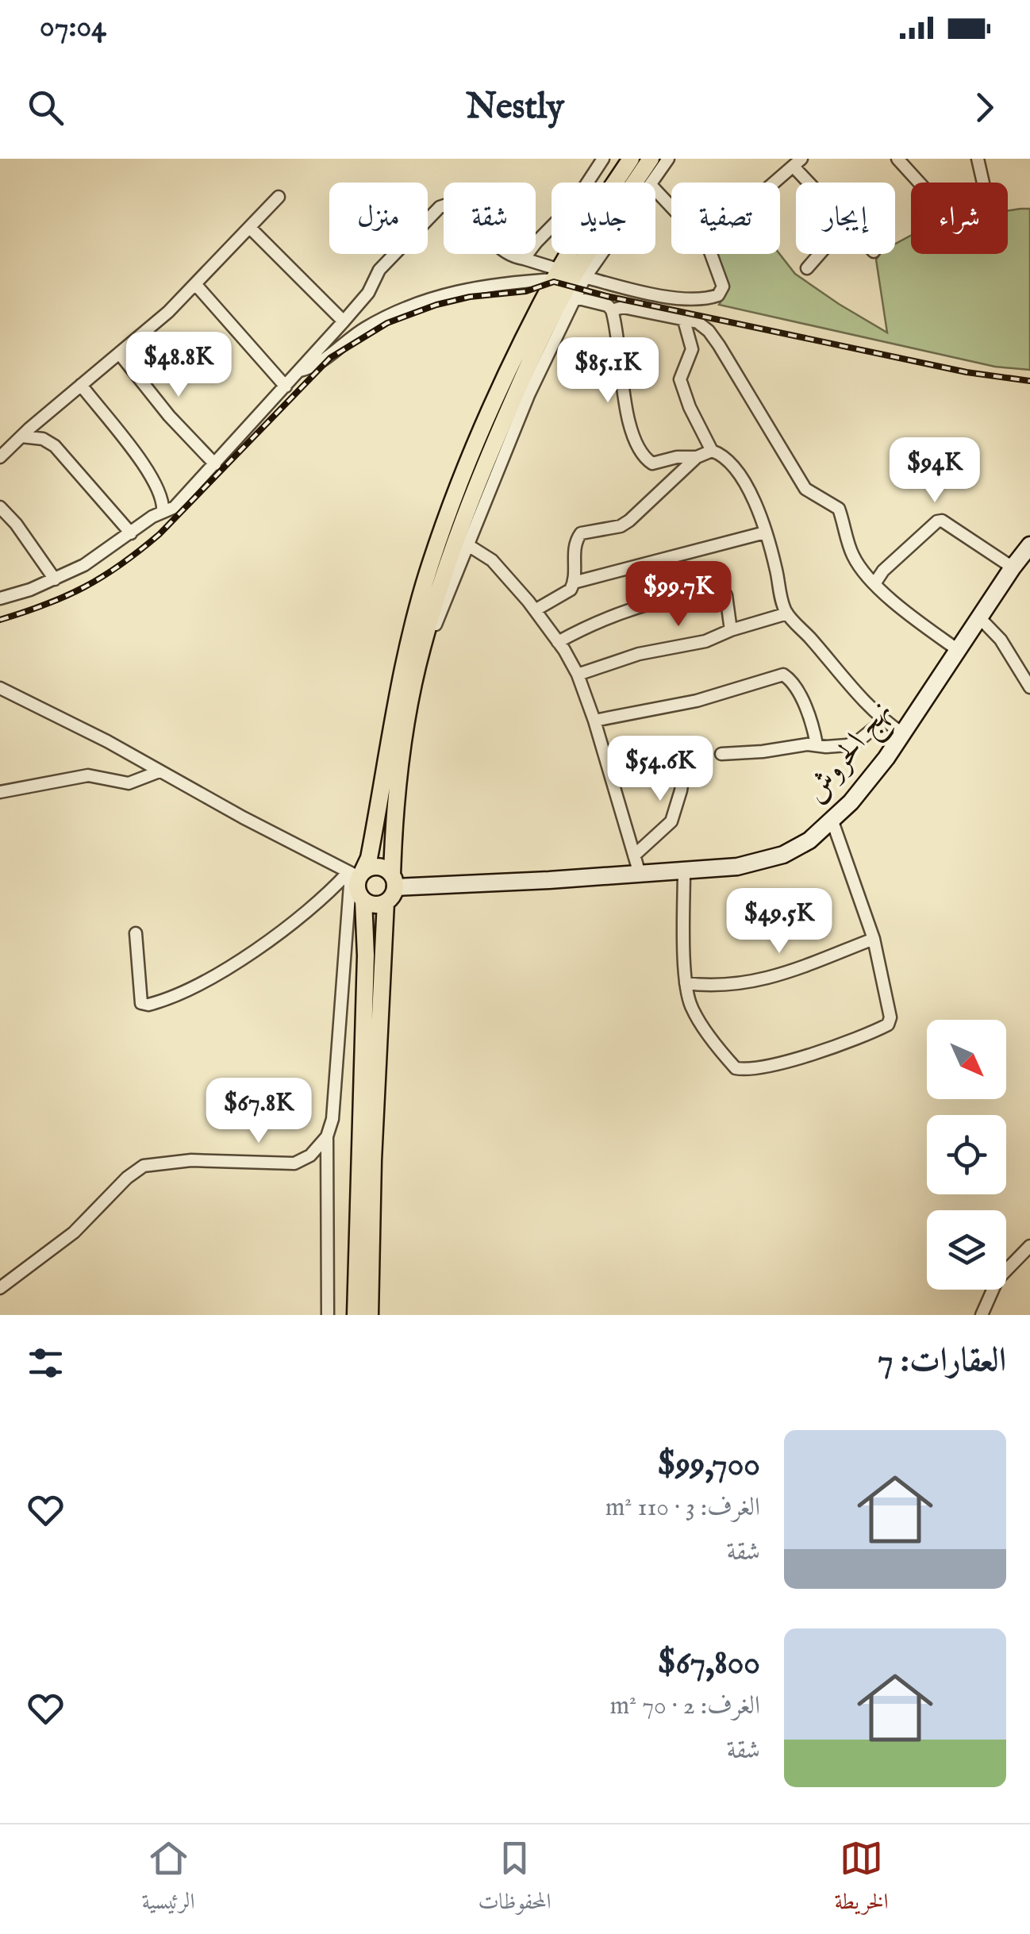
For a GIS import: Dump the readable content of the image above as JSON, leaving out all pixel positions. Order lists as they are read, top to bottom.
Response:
{
  "streets": {
    "street": ["نهج الحروش"]
  },
  "north": "bottom right",
  "page": {
    "status": "07:04",
    "header": "Nestly",
    "chip": [
      "شراء",
      "إيجار",
      "تصفية",
      "جديد",
      "شقة",
      "منزل"
    ],
    "price": [
      "$48.8K",
      "$85.1K",
      "$94K",
      "$99.7K",
      "$54.6K",
      "$49.5K",
      "$67.8K"
    ],
    "heading": "العقارات: 7",
    "list": [
      {
        "name": "$99,700",
        "note": "الغرف: 3 · 110 m² · شقة"
      },
      {
        "name": "$67,800",
        "note": "الغرف: 2 · 70 m² · شقة"
      }
    ],
    "tabs": ["الخريطة", "المحفوظات", "الرئيسية"]
  }
}
